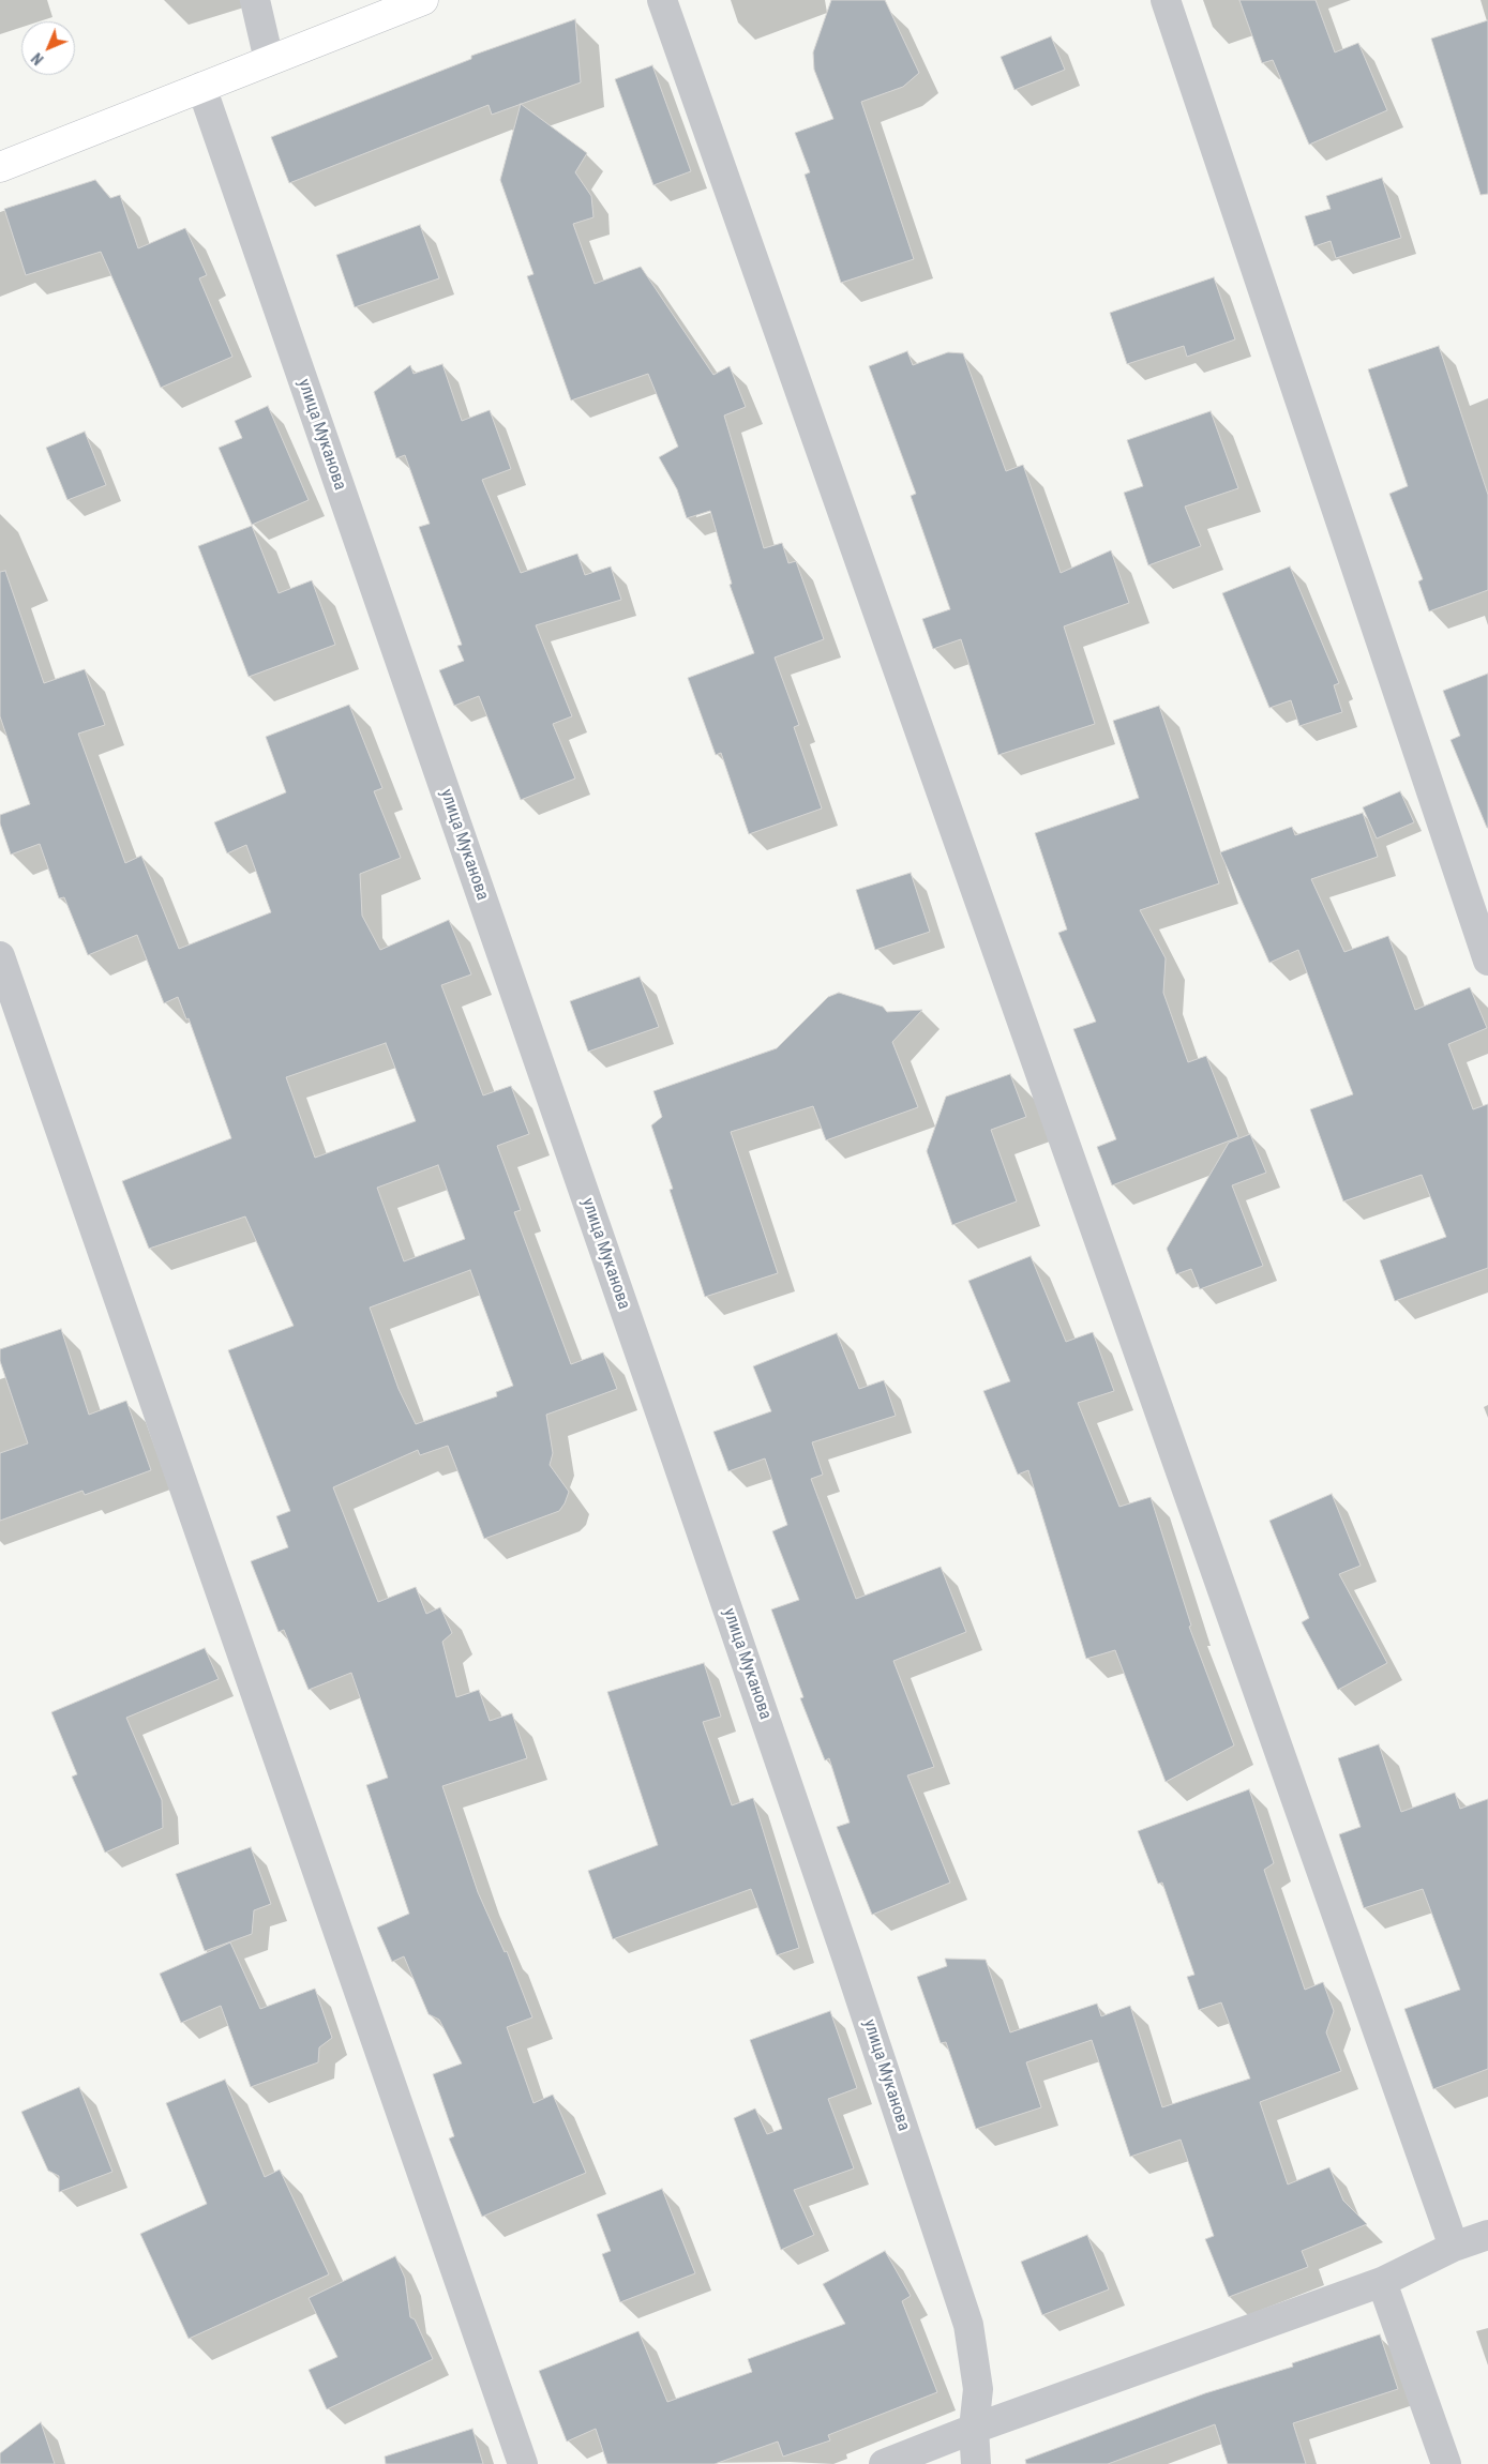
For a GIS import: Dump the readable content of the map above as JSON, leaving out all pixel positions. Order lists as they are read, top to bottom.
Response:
{
  "streets": {
    "street": ["улица Муканова"]
  },
  "north": "bottom left"
}
